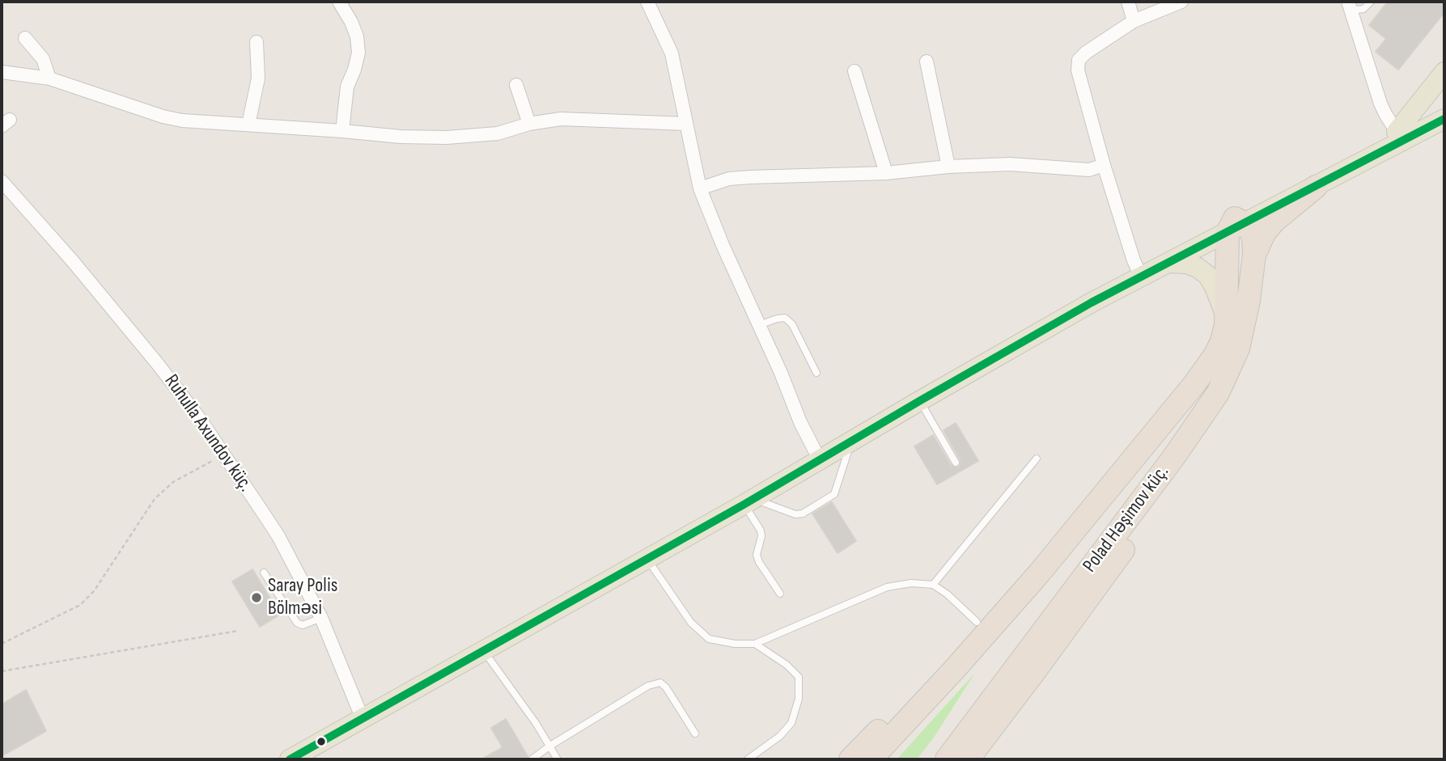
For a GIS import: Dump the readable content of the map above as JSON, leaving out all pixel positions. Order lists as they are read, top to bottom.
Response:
{
  "streets": {
    "highway": ["Polad Həşimov küç."],
    "street": ["Ruhulla Axundov küç."]
  },
  "places": ["Saray Polis Bölməsi"]
}
